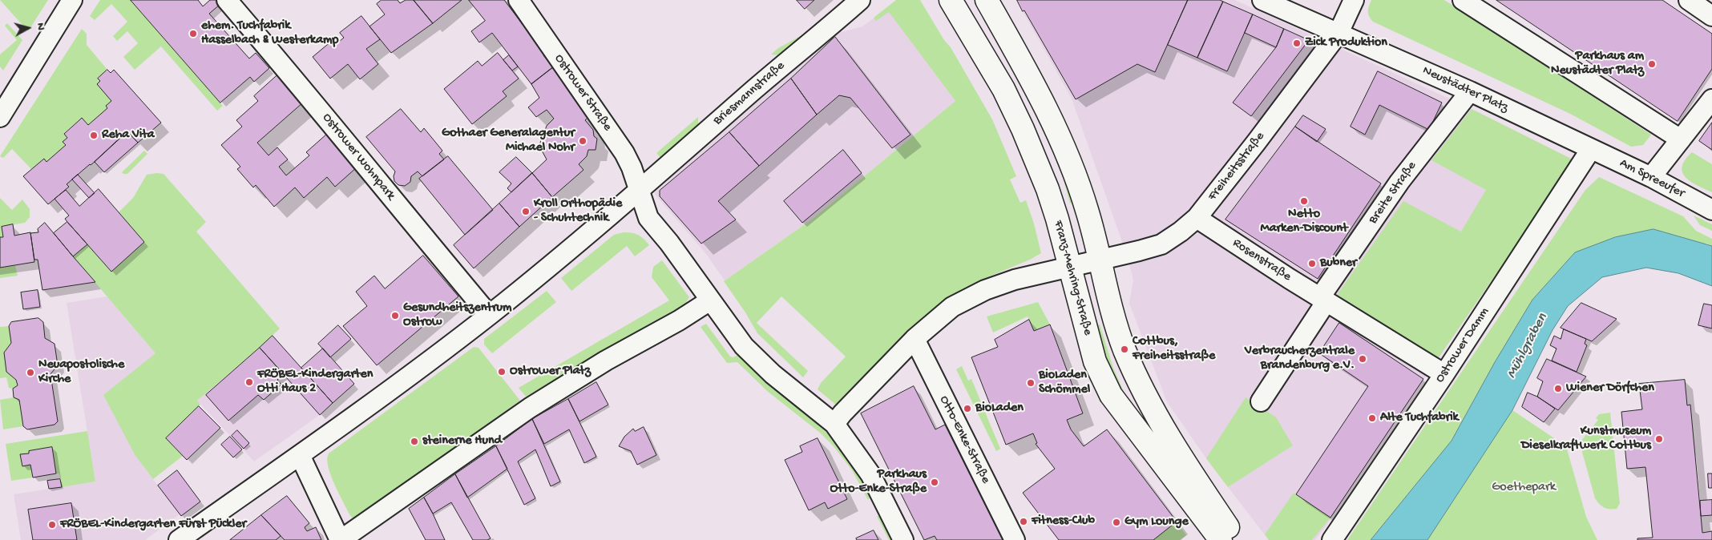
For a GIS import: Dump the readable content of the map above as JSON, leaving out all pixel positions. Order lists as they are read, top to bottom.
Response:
{
  "streets": {
    "main road": ["Franz-Mehring-Straße"],
    "street": [
      "Neustädter Platz",
      "Ostrower Straße",
      "Briesmannstraße",
      "Ostrower Wohnpark",
      "Freiheitsstraße",
      "Am Spreeufer",
      "Breite Straße",
      "Rosenstraße",
      "Ostrower Damm",
      "Otto-Enke-Straße"
    ]
  },
  "crossings": [
    ["Neustädter Platz", "Freiheitsstraße"],
    ["Neustädter Platz", "Am Spreeufer"],
    ["Neustädter Platz", "Breite Straße"],
    ["Neustädter Platz", "Ostrower Damm"],
    ["Ostrower Straße", "Briesmannstraße"],
    ["Freiheitsstraße", "Rosenstraße"],
    ["Freiheitsstraße", "Franz-Mehring-Straße"],
    ["Am Spreeufer", "Ostrower Damm"],
    ["Breite Straße", "Rosenstraße"],
    ["Rosenstraße", "Ostrower Damm"]
  ],
  "water": ["Mühlgraben"],
  "parks": ["Goethepark"],
  "places": [
    "ehem. Tuchfabrik Hasselbach & Westerkamp",
    "Zick Produktion",
    "Parkhaus am Neustädter Platz",
    "Reha Vita",
    "Gothaer Generalagentur Michael Nohr",
    "Netto Marken-Discount",
    "Kroll Orthopädie - Schuhtechnik",
    "Bubner",
    "Gesundheitszentrum Ostrow",
    "Cottbus, Freiheitsstraße",
    "Verbraucherzentrale Brandenburg e.V.",
    "Ostrower Platz",
    "Neuapostolische Kirche",
    "FRÖBEL-Kindergarten Otti Haus 2",
    "BioLaden Schömmel",
    "Wiener Dörfchen",
    "BioLaden",
    "Alte Tuchfabrik",
    "Kunstmuseum Dieselkraftwerk Cottbus",
    "steinerne Hund",
    "Parkhaus Otto-Enke-Straße",
    "Fitness-Club",
    "Gym Lounge",
    "FRÖBEL-Kindergarten Fürst Pückler"
  ],
  "north": "right"
}
